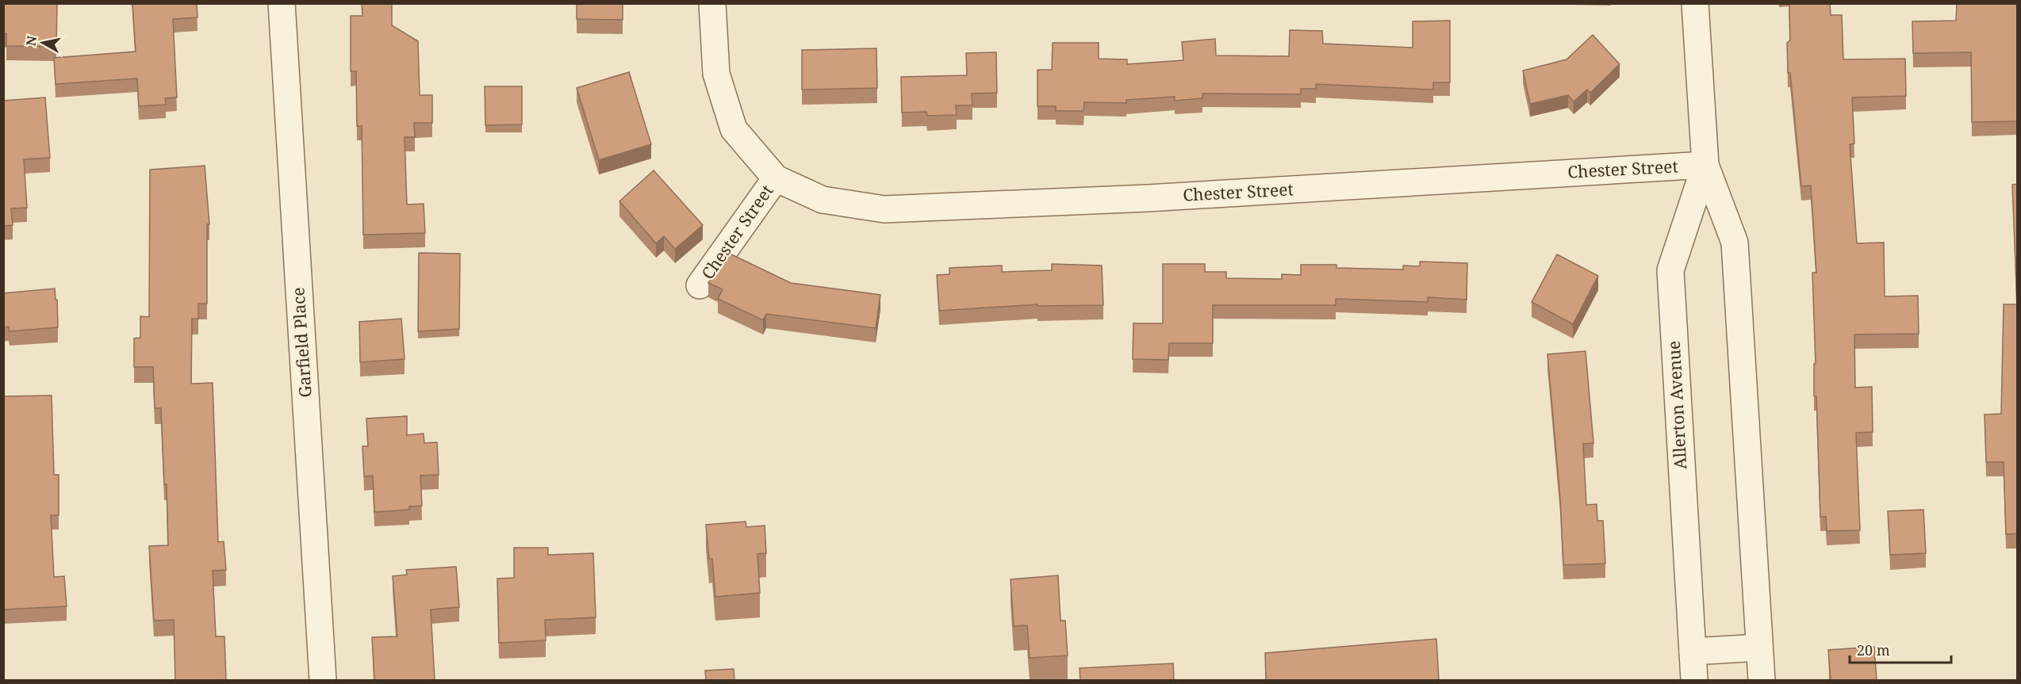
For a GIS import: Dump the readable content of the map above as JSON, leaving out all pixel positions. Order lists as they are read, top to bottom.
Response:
{
  "streets": {
    "street": ["Chester Street", "Garfield Place", "Allerton Avenue"]
  },
  "crossings": [
    ["Chester Street", "Allerton Avenue"]
  ],
  "scale_bar": "20 m",
  "north": "left"
}
